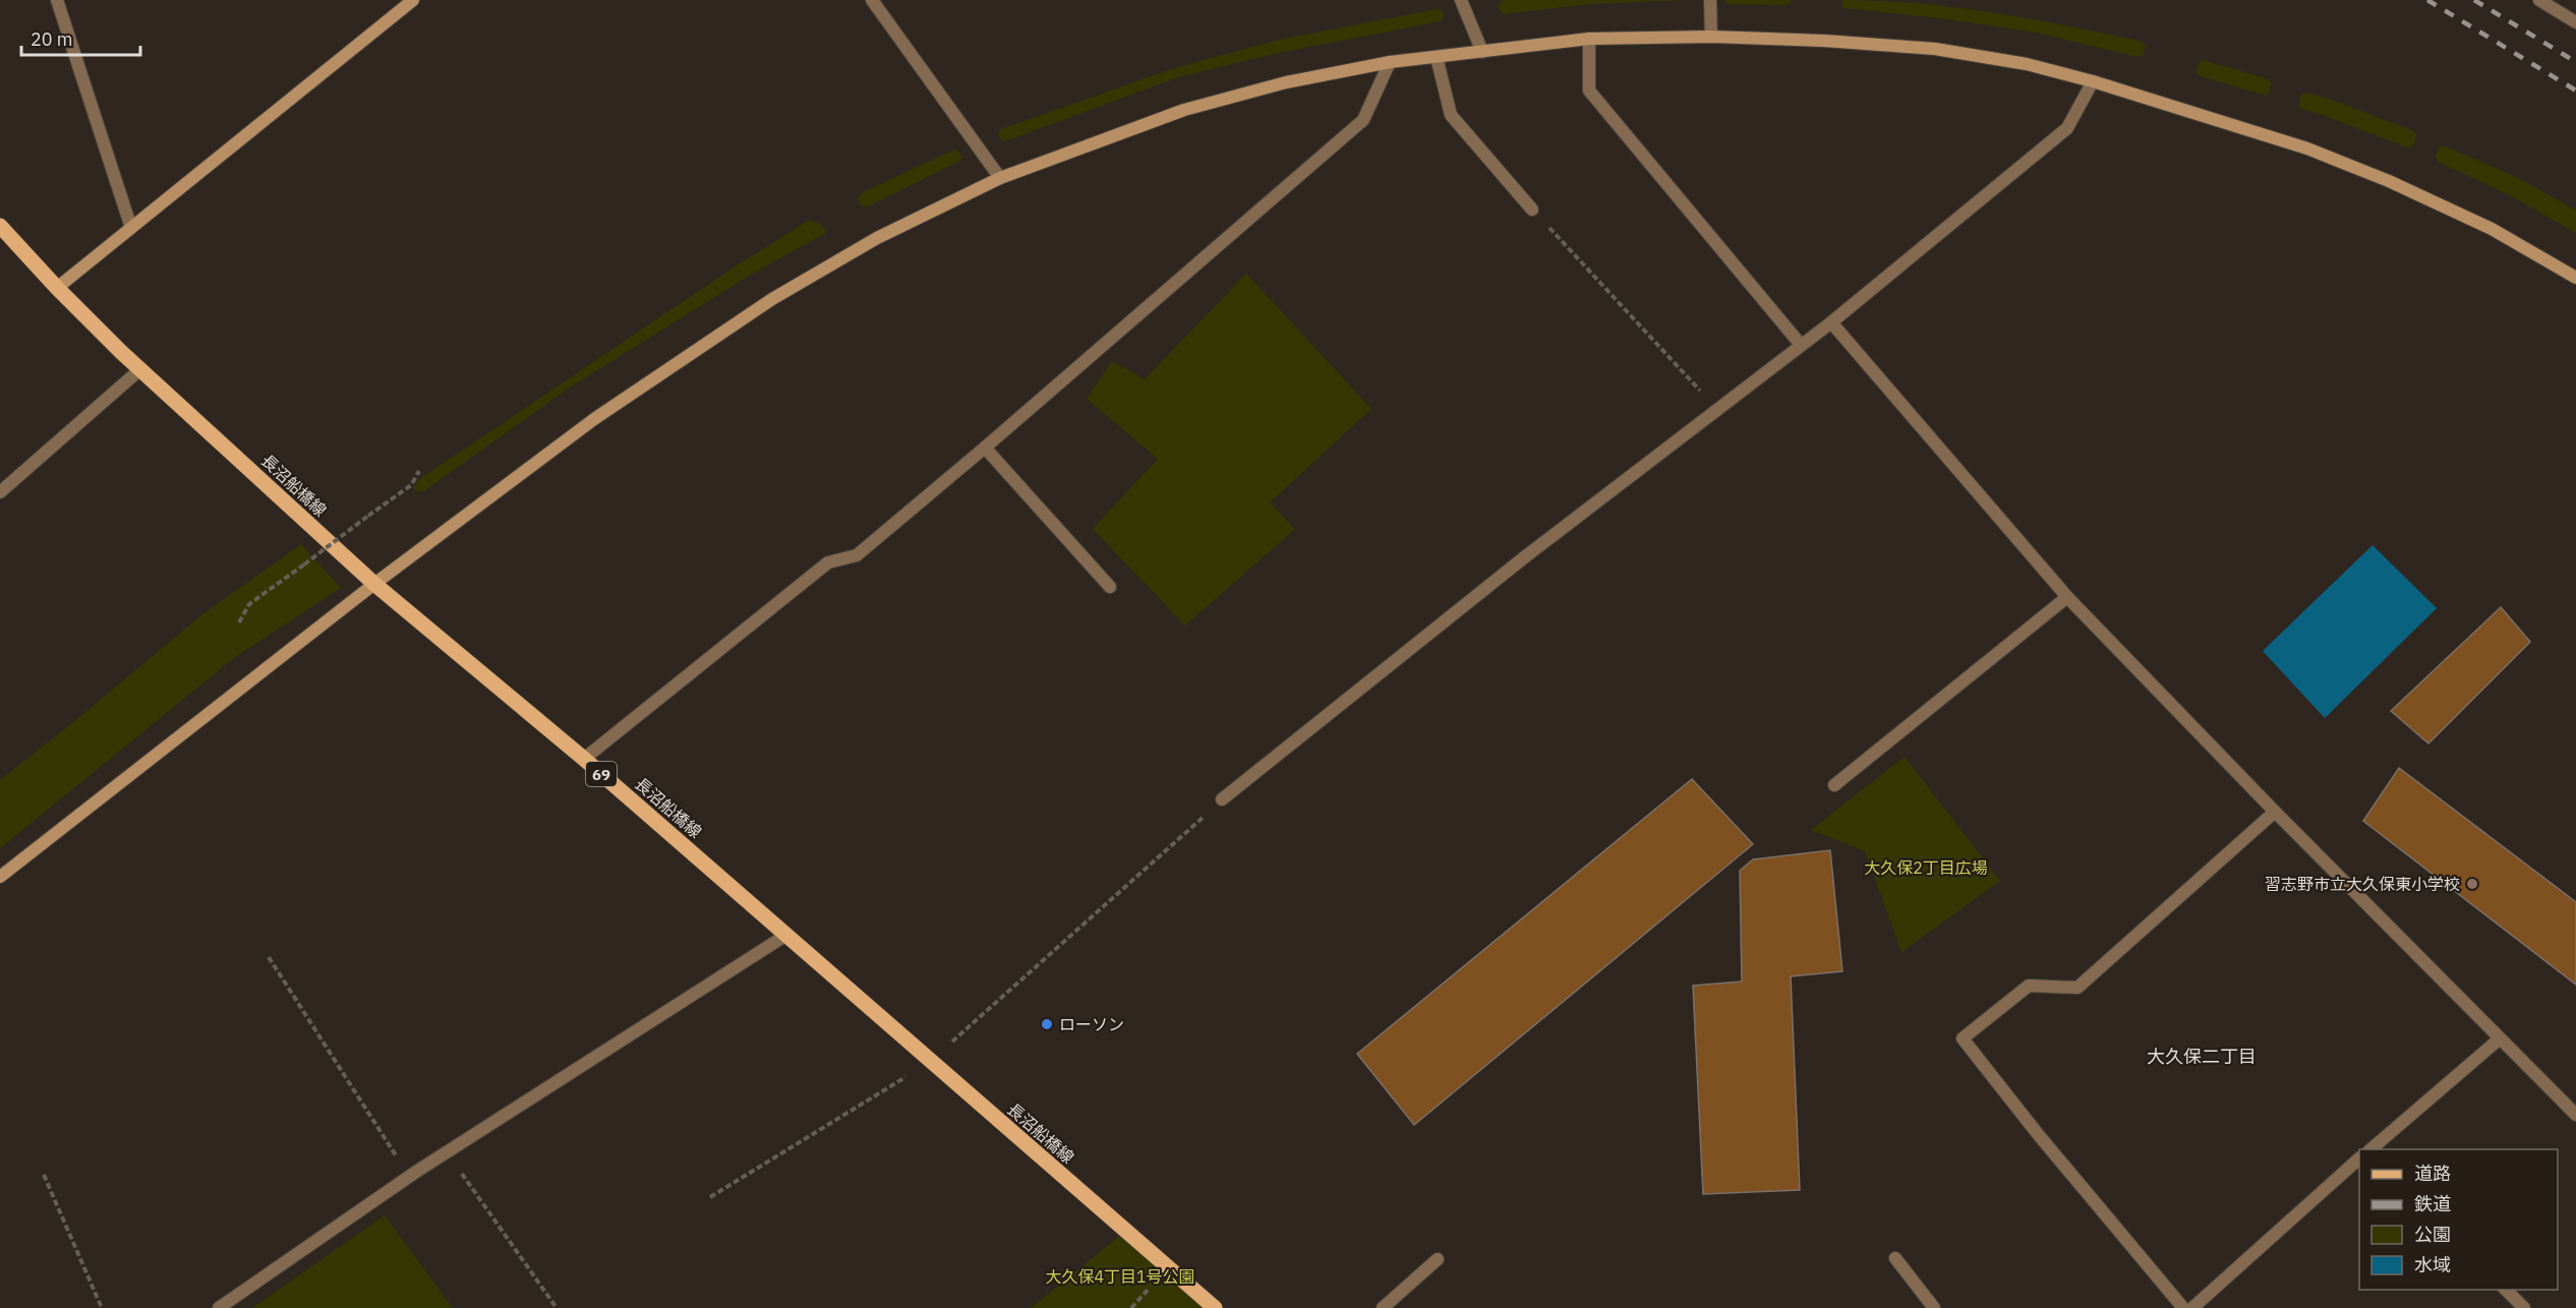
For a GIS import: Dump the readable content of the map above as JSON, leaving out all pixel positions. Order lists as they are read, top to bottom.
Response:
{
  "streets": {
    "main road": ["長沼船橋線", "69"]
  },
  "districts": ["大久保二丁目"],
  "parks": ["大久保2丁目広場", "大久保4丁目1号公園"],
  "places": ["習志野市立大久保東小学校", "ローソン"],
  "legend": [
    "道路",
    "鉄道",
    "公園",
    "水域"
  ],
  "scale_bar": "20 m"
}
